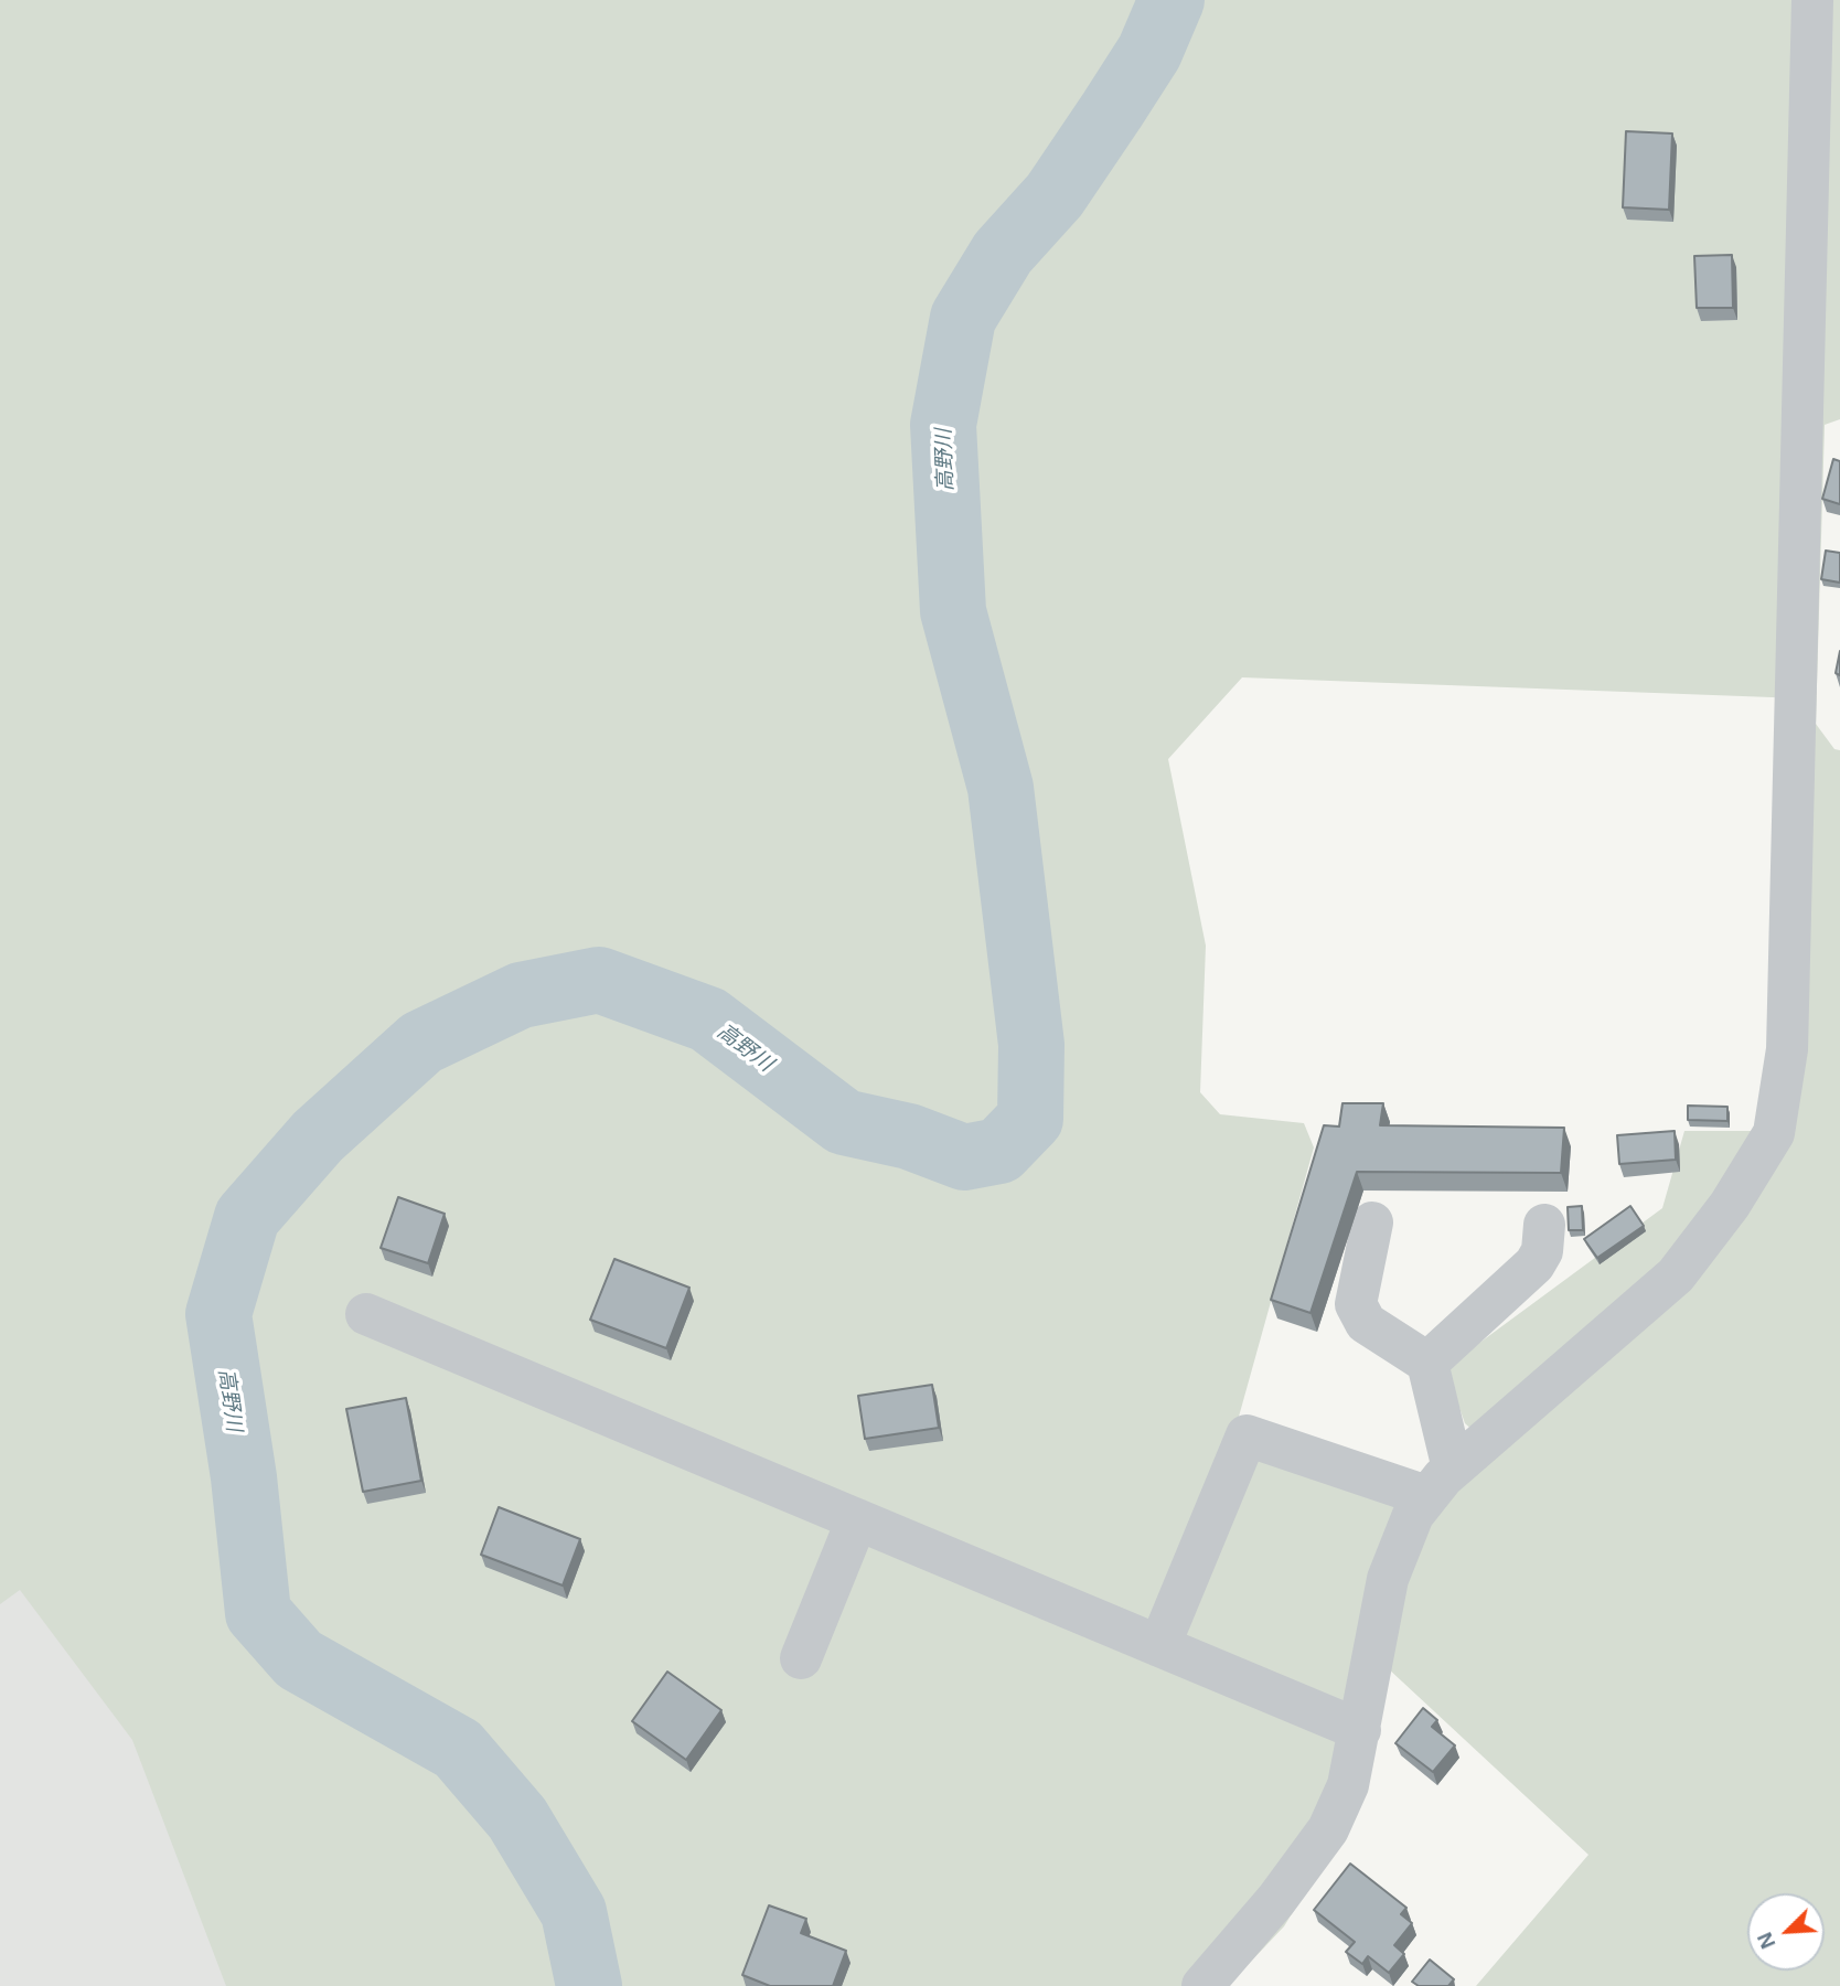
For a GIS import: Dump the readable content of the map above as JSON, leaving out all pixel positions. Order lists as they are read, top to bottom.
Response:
{
  "water": ["高野川"],
  "north": "bottom left"
}
